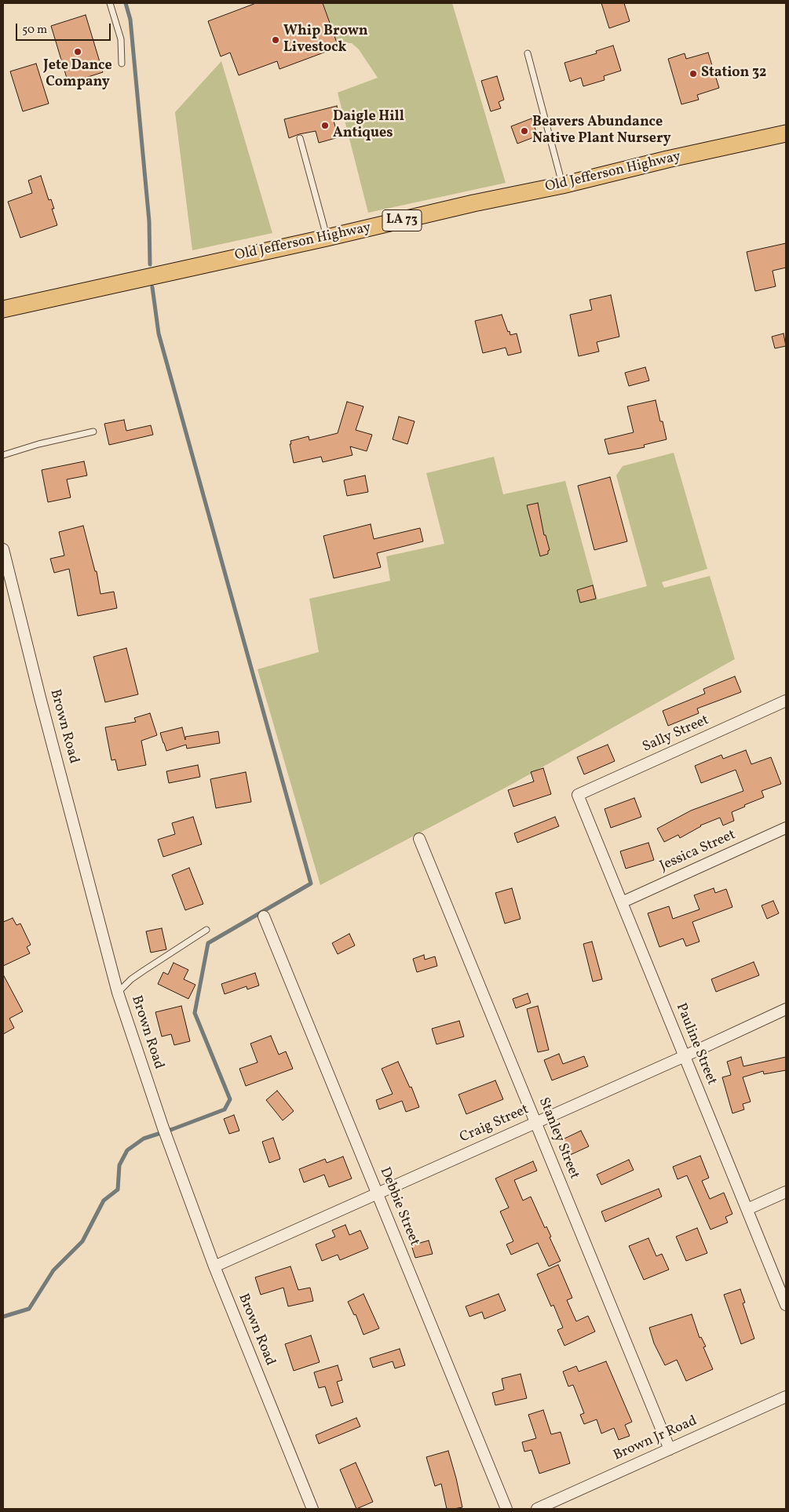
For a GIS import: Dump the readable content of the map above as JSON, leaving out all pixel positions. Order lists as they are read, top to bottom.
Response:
{
  "streets": {
    "main road": ["Old Jefferson Highway", "LA 73"],
    "street": [
      "Brown Road",
      "Sally Street",
      "Jessica Street",
      "Pauline Street",
      "Craig Street",
      "Stanley Street",
      "Debbie Street",
      "Brown Jr Road"
    ]
  },
  "crossings": [
    ["Brown Road", "Craig Street"],
    ["Sally Street", "Pauline Street"],
    ["Jessica Street", "Pauline Street"],
    ["Pauline Street", "Craig Street"],
    ["Craig Street", "Stanley Street"],
    ["Craig Street", "Debbie Street"],
    ["Stanley Street", "Brown Jr Road"]
  ],
  "places": [
    "Whip Brown Livestock",
    "Jete Dance Company",
    "Station 32",
    "Daigle Hill Antiques",
    "Beavers Abundance Native Plant Nursery"
  ],
  "scale_bar": "50 m"
}
